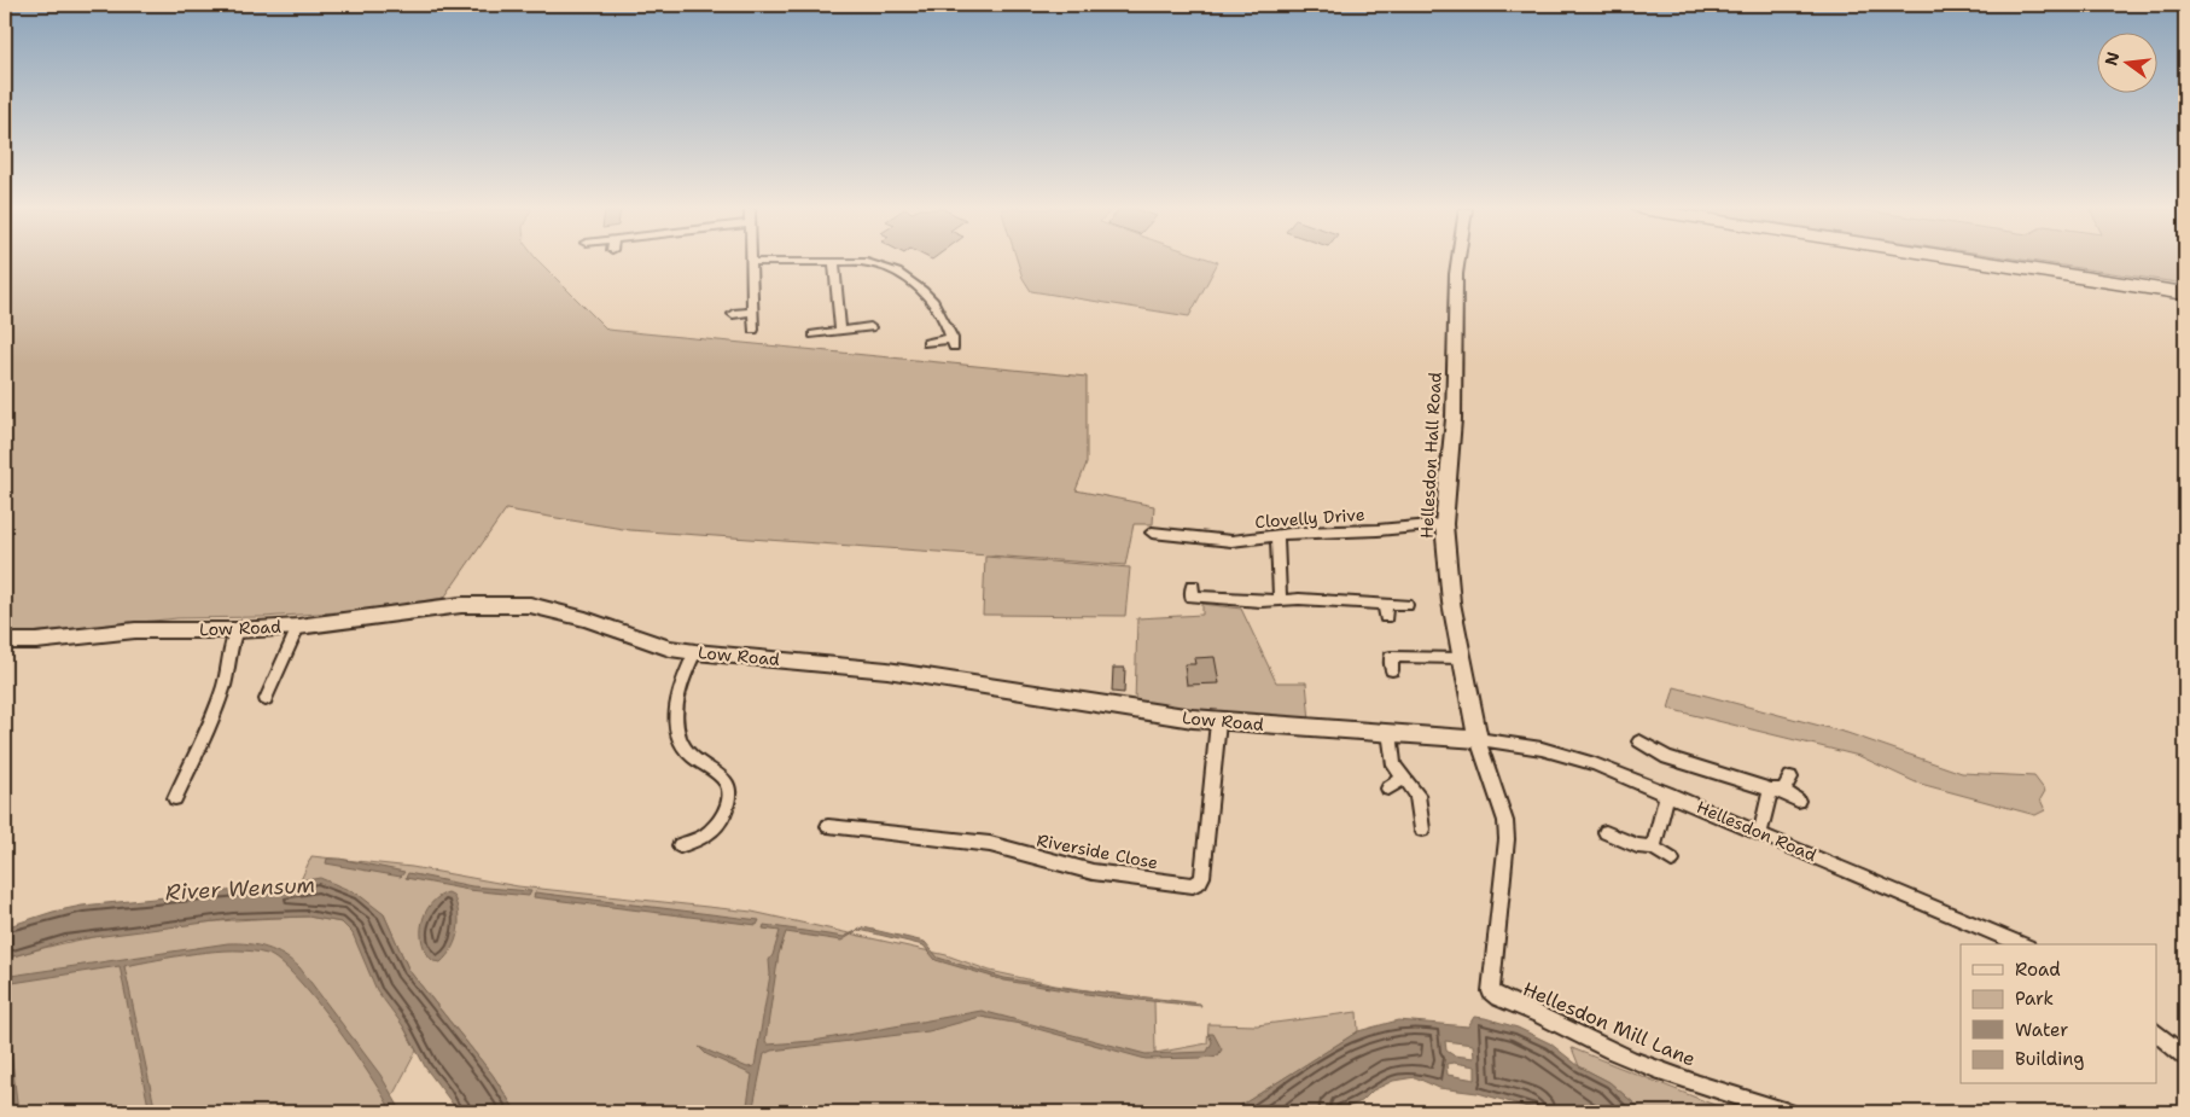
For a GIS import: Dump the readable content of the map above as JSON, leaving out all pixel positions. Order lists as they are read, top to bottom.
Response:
{
  "streets": {
    "street": [
      "Hellesdon Hall Road",
      "Clovelly Drive",
      "Low Road",
      "Hellesdon Road",
      "Riverside Close",
      "Hellesdon Mill Lane"
    ]
  },
  "crossings": [
    ["Hellesdon Hall Road", "Clovelly Drive"],
    ["Hellesdon Hall Road", "Low Road"],
    ["Hellesdon Hall Road", "Hellesdon Road"],
    ["Hellesdon Hall Road", "Hellesdon Mill Lane"],
    ["Low Road", "Hellesdon Road"],
    ["Low Road", "Riverside Close"],
    ["Low Road", "Hellesdon Mill Lane"],
    ["Hellesdon Road", "Hellesdon Mill Lane"]
  ],
  "water": ["River Wensum"],
  "legend": [
    "Road",
    "Park",
    "Water",
    "Building"
  ],
  "north": "left"
}
